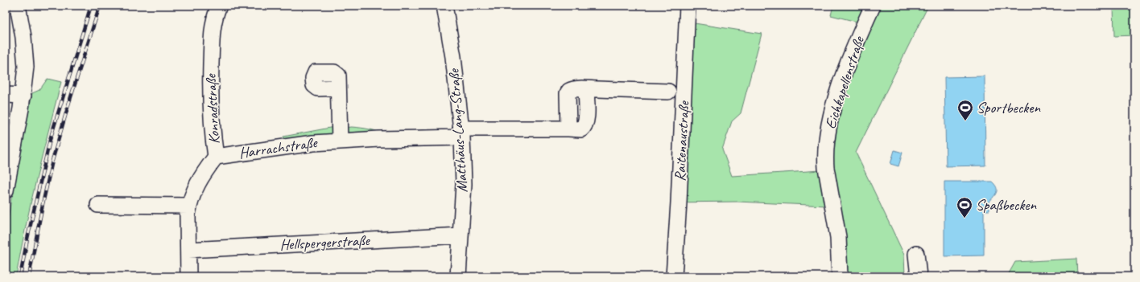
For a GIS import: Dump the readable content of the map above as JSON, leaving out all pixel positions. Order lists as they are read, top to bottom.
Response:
{
  "streets": {
    "street": [
      "Eichkapellenstraße",
      "Konradstraße",
      "Matthäus-Lang-Straße",
      "Raitenaustraße",
      "Harrachstraße",
      "Hellspergerstraße"
    ]
  },
  "crossings": [
    ["Konradstraße", "Harrachstraße"],
    ["Konradstraße", "Hellspergerstraße"],
    ["Matthäus-Lang-Straße", "Harrachstraße"],
    ["Matthäus-Lang-Straße", "Hellspergerstraße"]
  ],
  "places": {
    "sports": ["Sportbecken", "Spaßbecken"]
  }
}
